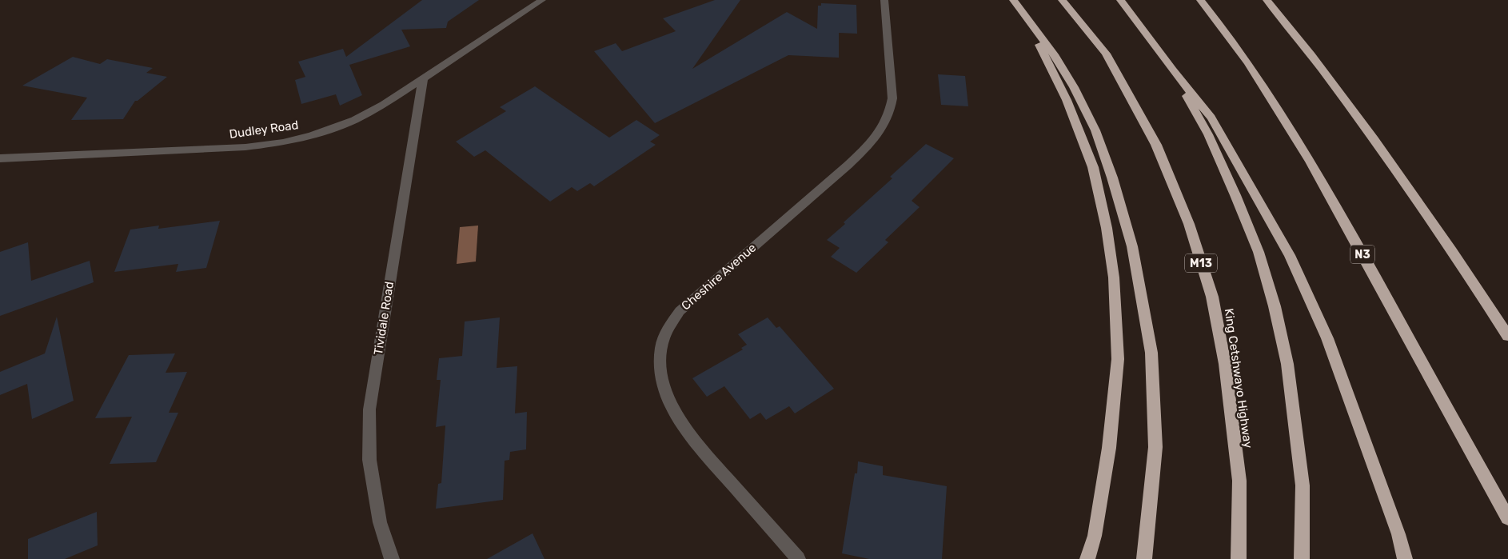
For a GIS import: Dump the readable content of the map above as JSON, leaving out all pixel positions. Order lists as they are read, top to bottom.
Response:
{
  "streets": {
    "highway": ["N3", "M13", "King Cetshwayo Highway"],
    "street": ["Dudley Road", "Cheshire Avenue", "Tividale Road"]
  },
  "crossings": [
    ["Dudley Road", "Tividale Road"]
  ]
}
